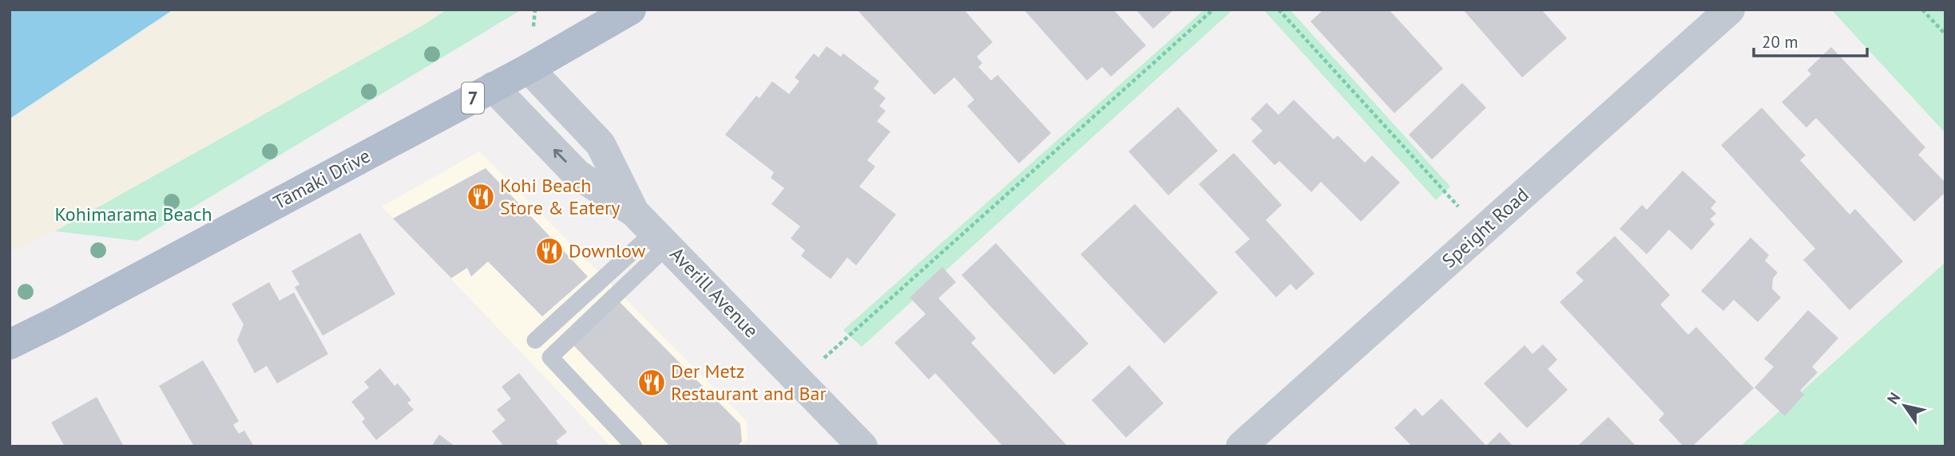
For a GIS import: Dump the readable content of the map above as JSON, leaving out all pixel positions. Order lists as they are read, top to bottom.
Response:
{
  "streets": {
    "main road": ["7", "Tāmaki Drive"],
    "street": ["Speight Road", "Averill Avenue"]
  },
  "crossings": [
    ["Tāmaki Drive", "Averill Avenue"]
  ],
  "parks": ["Kohimarama Beach"],
  "places": {
    "restaurant": ["Kohi Beach Store & Eatery", "Downlow", "Der Metz Restaurant and Bar"]
  },
  "scale_bar": "20 m",
  "north": "top left"
}
